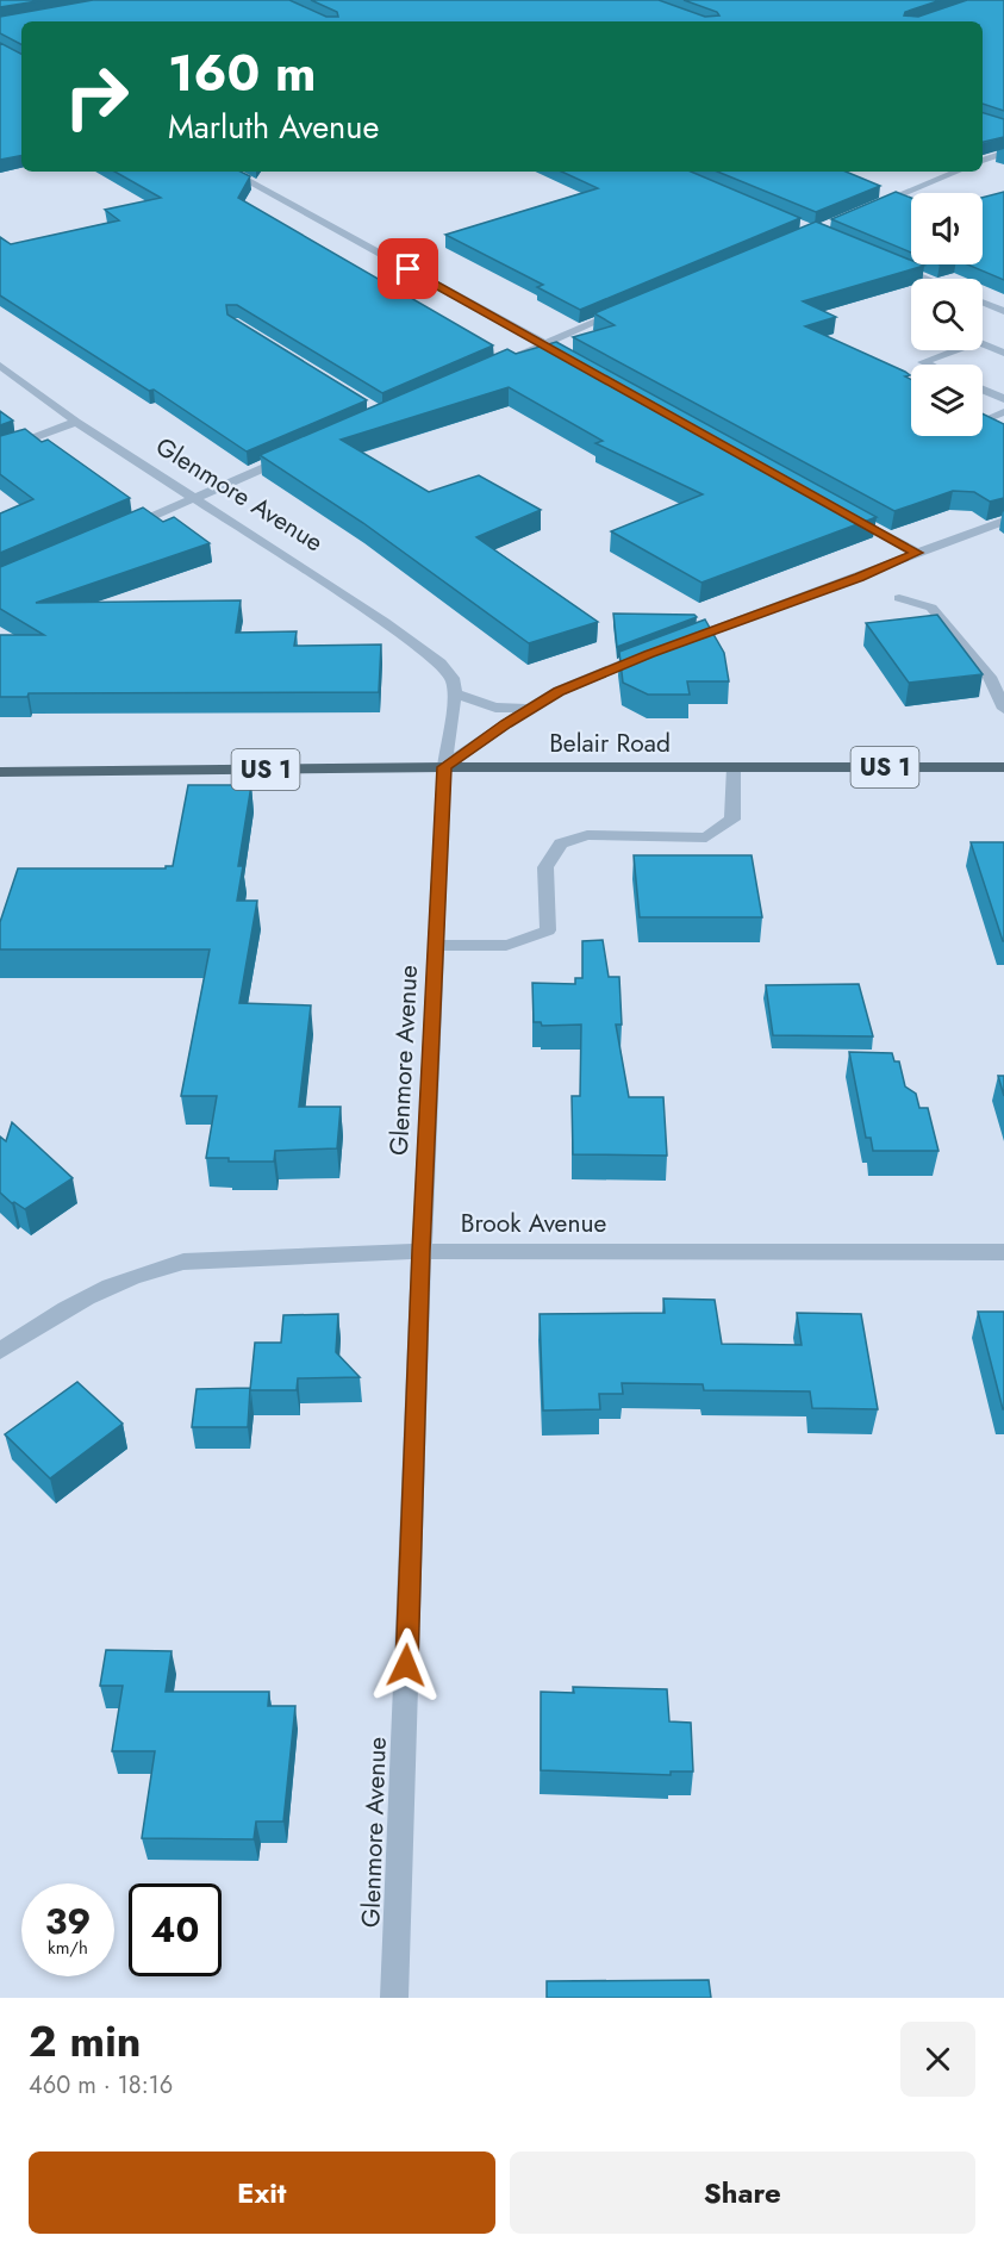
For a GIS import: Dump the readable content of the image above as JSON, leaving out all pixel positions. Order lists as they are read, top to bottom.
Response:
{
  "streets": {
    "main road": ["Belair Road", "US 1"],
    "street": ["Glenmore Avenue", "Brook Avenue"]
  },
  "crossings": [
    ["Glenmore Avenue", "Belair Road"],
    ["Glenmore Avenue", "Brook Avenue"]
  ],
  "page": {
    "turn": ["160 m", "Marluth Avenue"],
    "speed": "39 km/h",
    "limit": "40",
    "heading": ["2 min", "460 m · 18:16"],
    "buttons": ["Exit", "Share"]
  }
}
